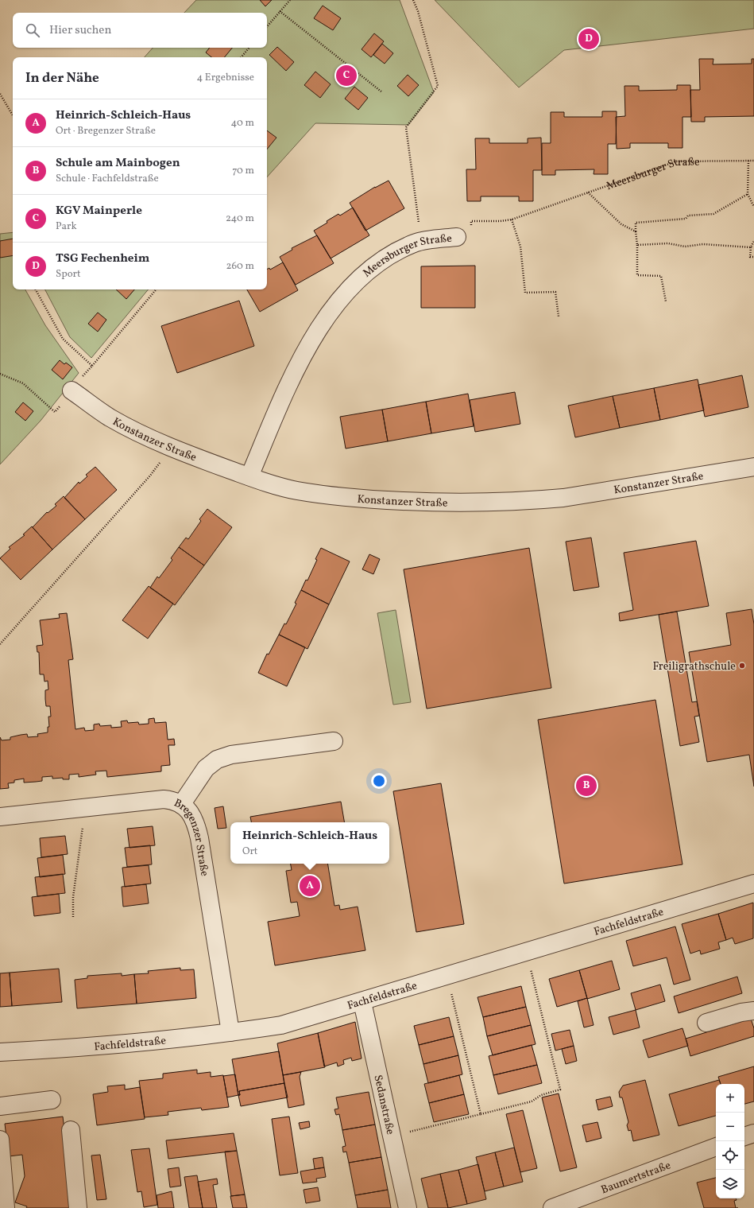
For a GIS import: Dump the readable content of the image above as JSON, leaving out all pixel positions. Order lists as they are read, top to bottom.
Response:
{
  "streets": {
    "street": [
      "Meersburger Straße",
      "Konstanzer Straße",
      "Bregenzer Straße",
      "Fachfeldstraße",
      "Sedanstraße",
      "Baumertstraße"
    ]
  },
  "crossings": [
    ["Meersburger Straße", "Konstanzer Straße"],
    ["Bregenzer Straße", "Fachfeldstraße"],
    ["Fachfeldstraße", "Sedanstraße"]
  ],
  "places": ["Freiligrathschule"],
  "page": {
    "search": "Hier suchen",
    "pins": [
      "D",
      "C",
      "B",
      "A"
    ],
    "heading": ["In der Nähe", "4 Ergebnisse"],
    "list": [
      {
        "mark": "A",
        "name": "Heinrich-Schleich-Haus",
        "note": "Ort · Bregenzer Straße",
        "value": "40 m"
      },
      {
        "mark": "B",
        "name": "Schule am Mainbogen",
        "note": "Schule · Fachfeldstraße",
        "value": "70 m"
      },
      {
        "mark": "C",
        "name": "KGV Mainperle",
        "note": "Park",
        "value": "240 m"
      },
      {
        "mark": "D",
        "name": "TSG Fechenheim",
        "note": "Sport",
        "value": "260 m"
      }
    ],
    "popup": ["Heinrich-Schleich-Haus", "Ort"],
    "map_buttons": ["+", "−"]
  }
}
